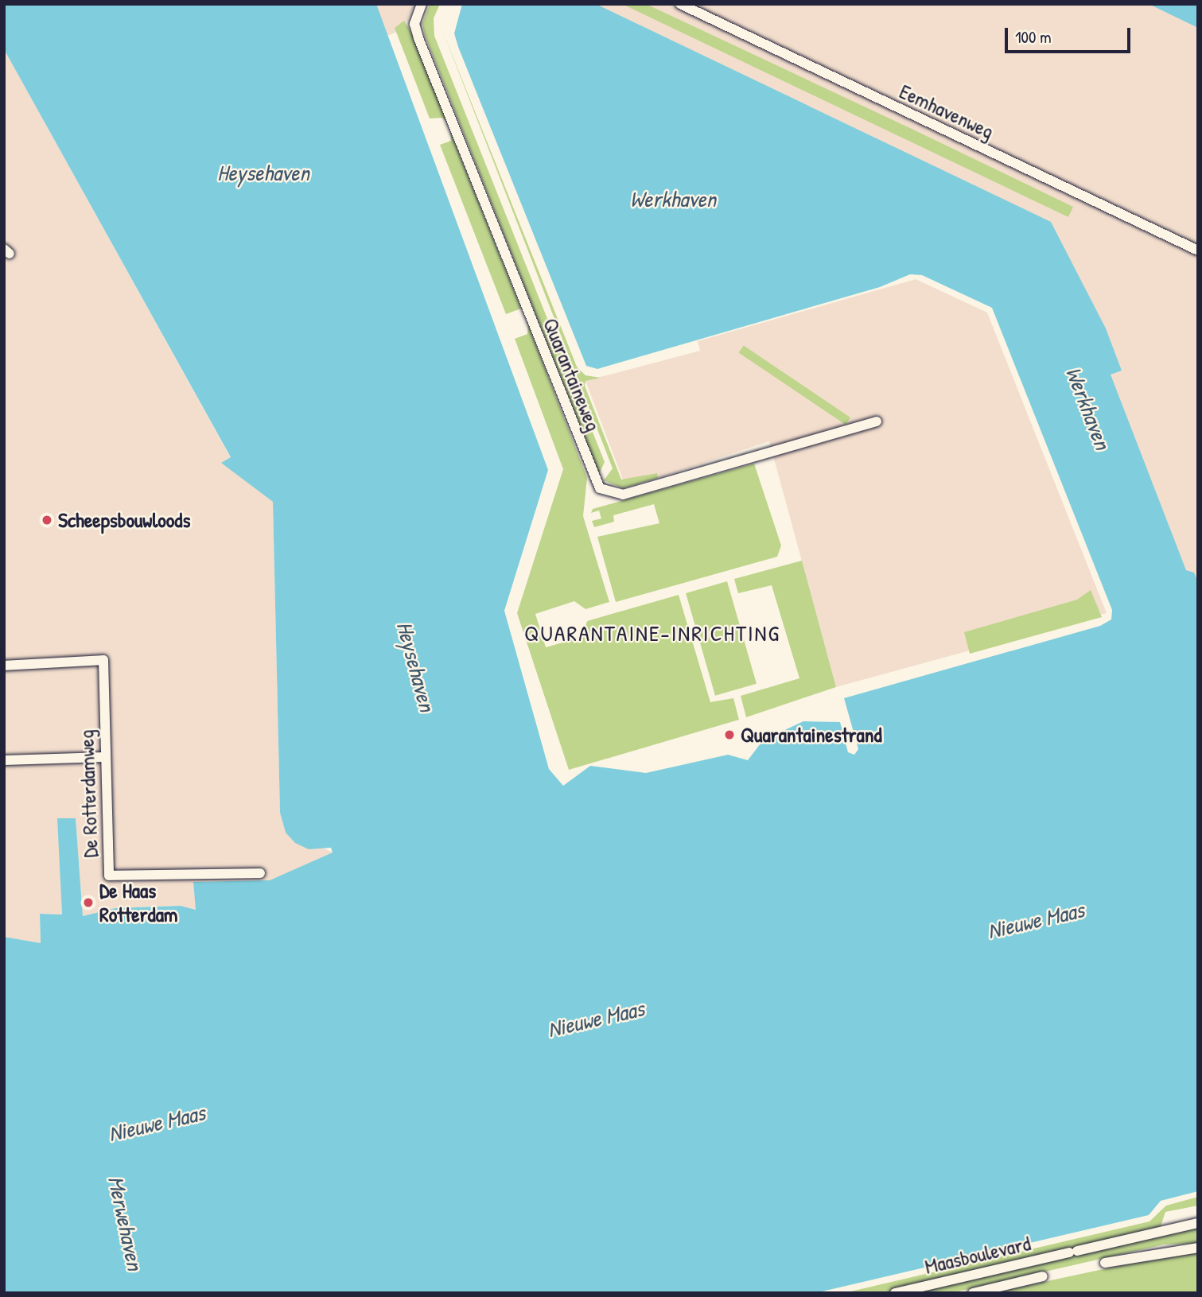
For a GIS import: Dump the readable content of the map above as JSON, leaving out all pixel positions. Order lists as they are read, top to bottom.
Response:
{
  "streets": {
    "street": [
      "Eemhavenweg",
      "Quarantaineweg",
      "De Rotterdamweg",
      "Maasboulevard"
    ]
  },
  "districts": ["QUARANTAINE-INRICHTING"],
  "water": [
    "Heysehaven",
    "Werkhaven",
    "Nieuwe Maas",
    "Merwehaven"
  ],
  "places": ["Scheepsbouwloods", "Quarantainestrand", "De Haas Rotterdam"],
  "scale_bar": "100 m"
}
